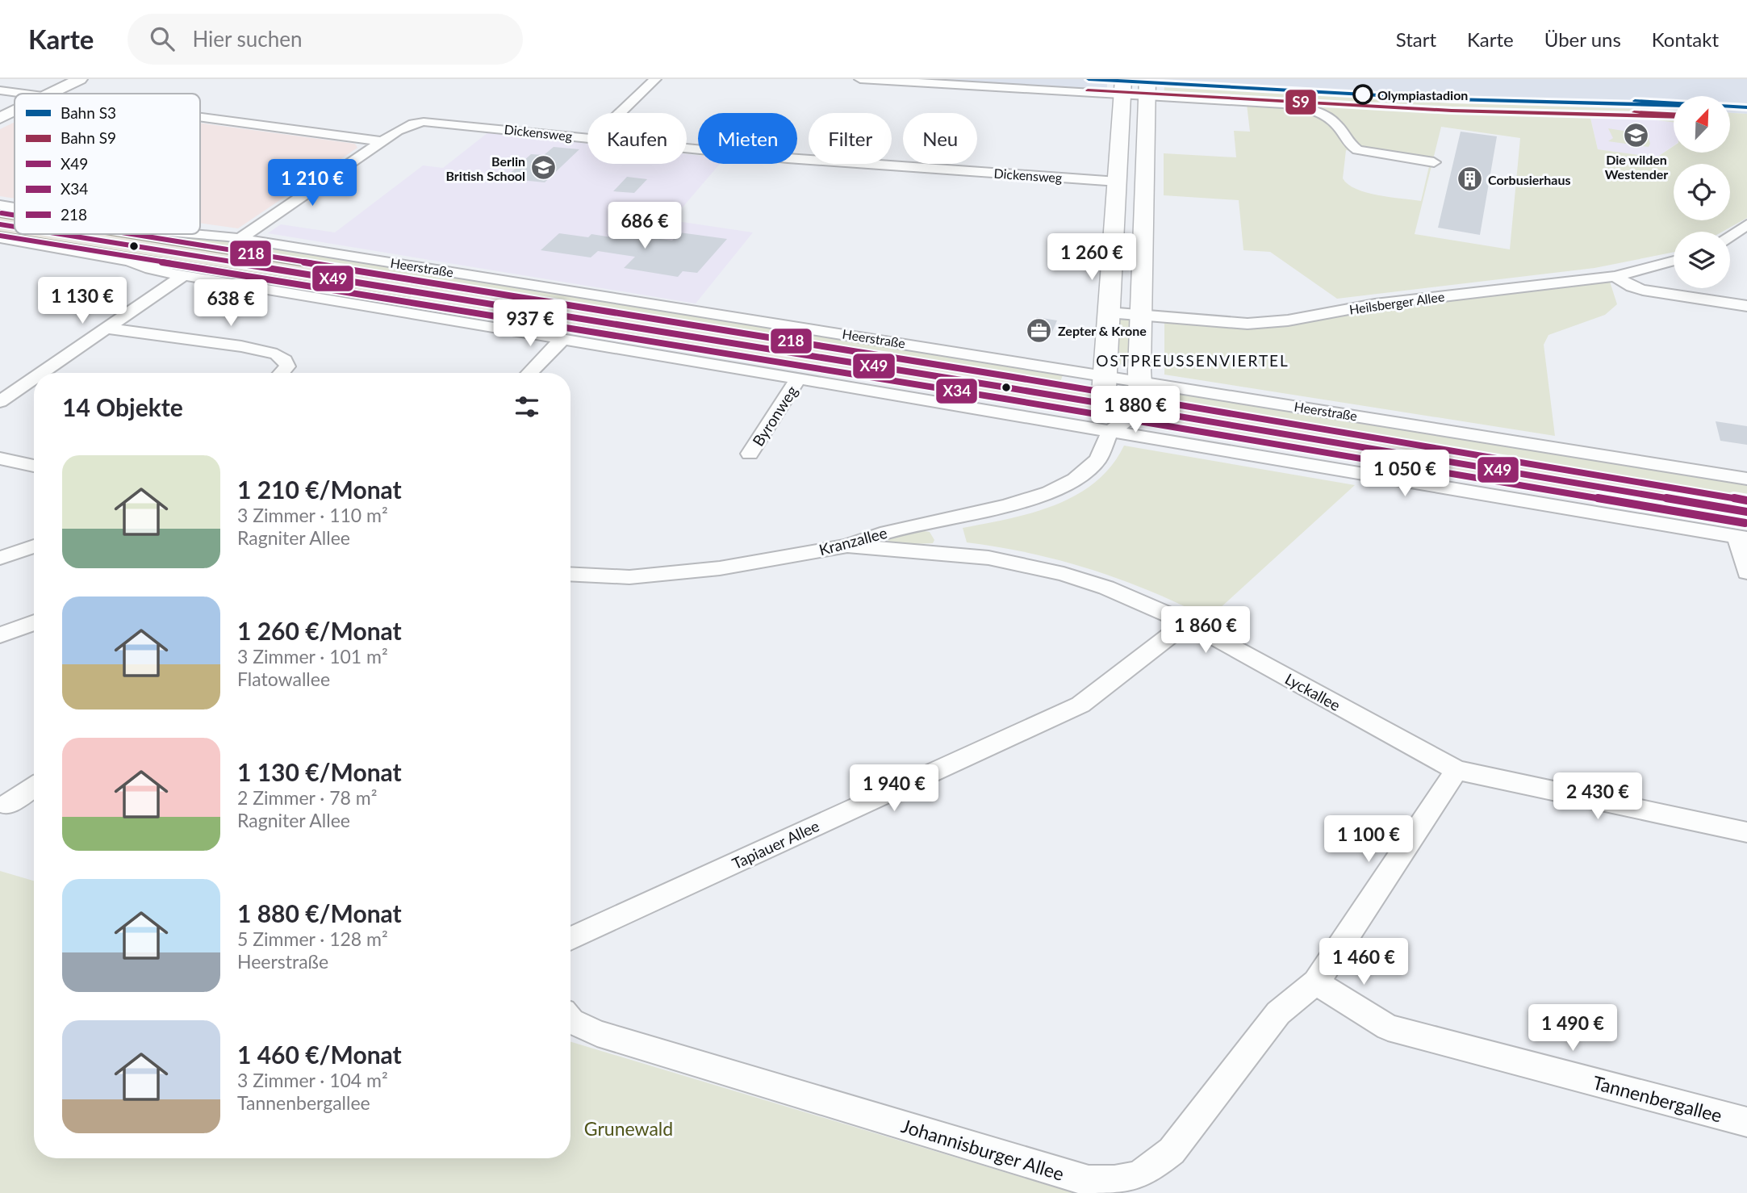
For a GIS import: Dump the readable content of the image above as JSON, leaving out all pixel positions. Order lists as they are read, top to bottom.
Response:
{
  "streets": {
    "main road": ["Heerstraße"],
    "street": [
      "Dickensweg",
      "Heilsberger Allee",
      "Byronweg",
      "Kranzallee",
      "Lyckallee",
      "Tapiauer Allee",
      "Tannenbergallee",
      "Johannisburger Allee"
    ]
  },
  "crossings": [
    ["Dickensweg", "Heerstraße"],
    ["Kranzallee", "Lyckallee"],
    ["Lyckallee", "Tapiauer Allee"],
    ["Lyckallee", "Johannisburger Allee"],
    ["Tannenbergallee", "Johannisburger Allee"]
  ],
  "districts": ["OSTPREUSSENVIERTEL"],
  "parks": ["Grunewald"],
  "places": {
    "other": ["Olympiastadion"],
    "school or university": ["Die wilden Westender", "Berlin British School"],
    "building": ["Corbusierhaus"],
    "office": ["Zepter & Krone"]
  },
  "lines": [
    "rail line S3",
    "rail line S9",
    "transit line 218",
    "transit line X49",
    "transit line X34"
  ],
  "legend": [
    "Bahn S3",
    "Bahn S9",
    "X49",
    "X34",
    "218"
  ],
  "north": "top right",
  "page": {
    "header": "Karte",
    "search": "Hier suchen",
    "nav": [
      "Start",
      "Karte",
      "Über uns",
      "Kontakt"
    ],
    "chip": [
      "Kaufen",
      "Mieten",
      "Filter",
      "Neu"
    ],
    "price": [
      "1 210 €",
      "686 €",
      "1 260 €",
      "1 130 €",
      "638 €",
      "937 €",
      "1 880 €",
      "1 050 €",
      "1 860 €",
      "1 940 €",
      "2 430 €",
      "1 100 €",
      "1 460 €",
      "1 490 €"
    ],
    "heading": "14 Objekte",
    "list": [
      {
        "name": "1 210 €/Monat",
        "note": "3 Zimmer · 110 m² · Ragniter Allee"
      },
      {
        "name": "1 260 €/Monat",
        "note": "3 Zimmer · 101 m² · Flatowallee"
      },
      {
        "name": "1 130 €/Monat",
        "note": "2 Zimmer · 78 m² · Ragniter Allee"
      },
      {
        "name": "1 880 €/Monat",
        "note": "5 Zimmer · 128 m² · Heerstraße"
      },
      {
        "name": "1 460 €/Monat",
        "note": "3 Zimmer · 104 m² · Tannenbergallee"
      }
    ]
  }
}
